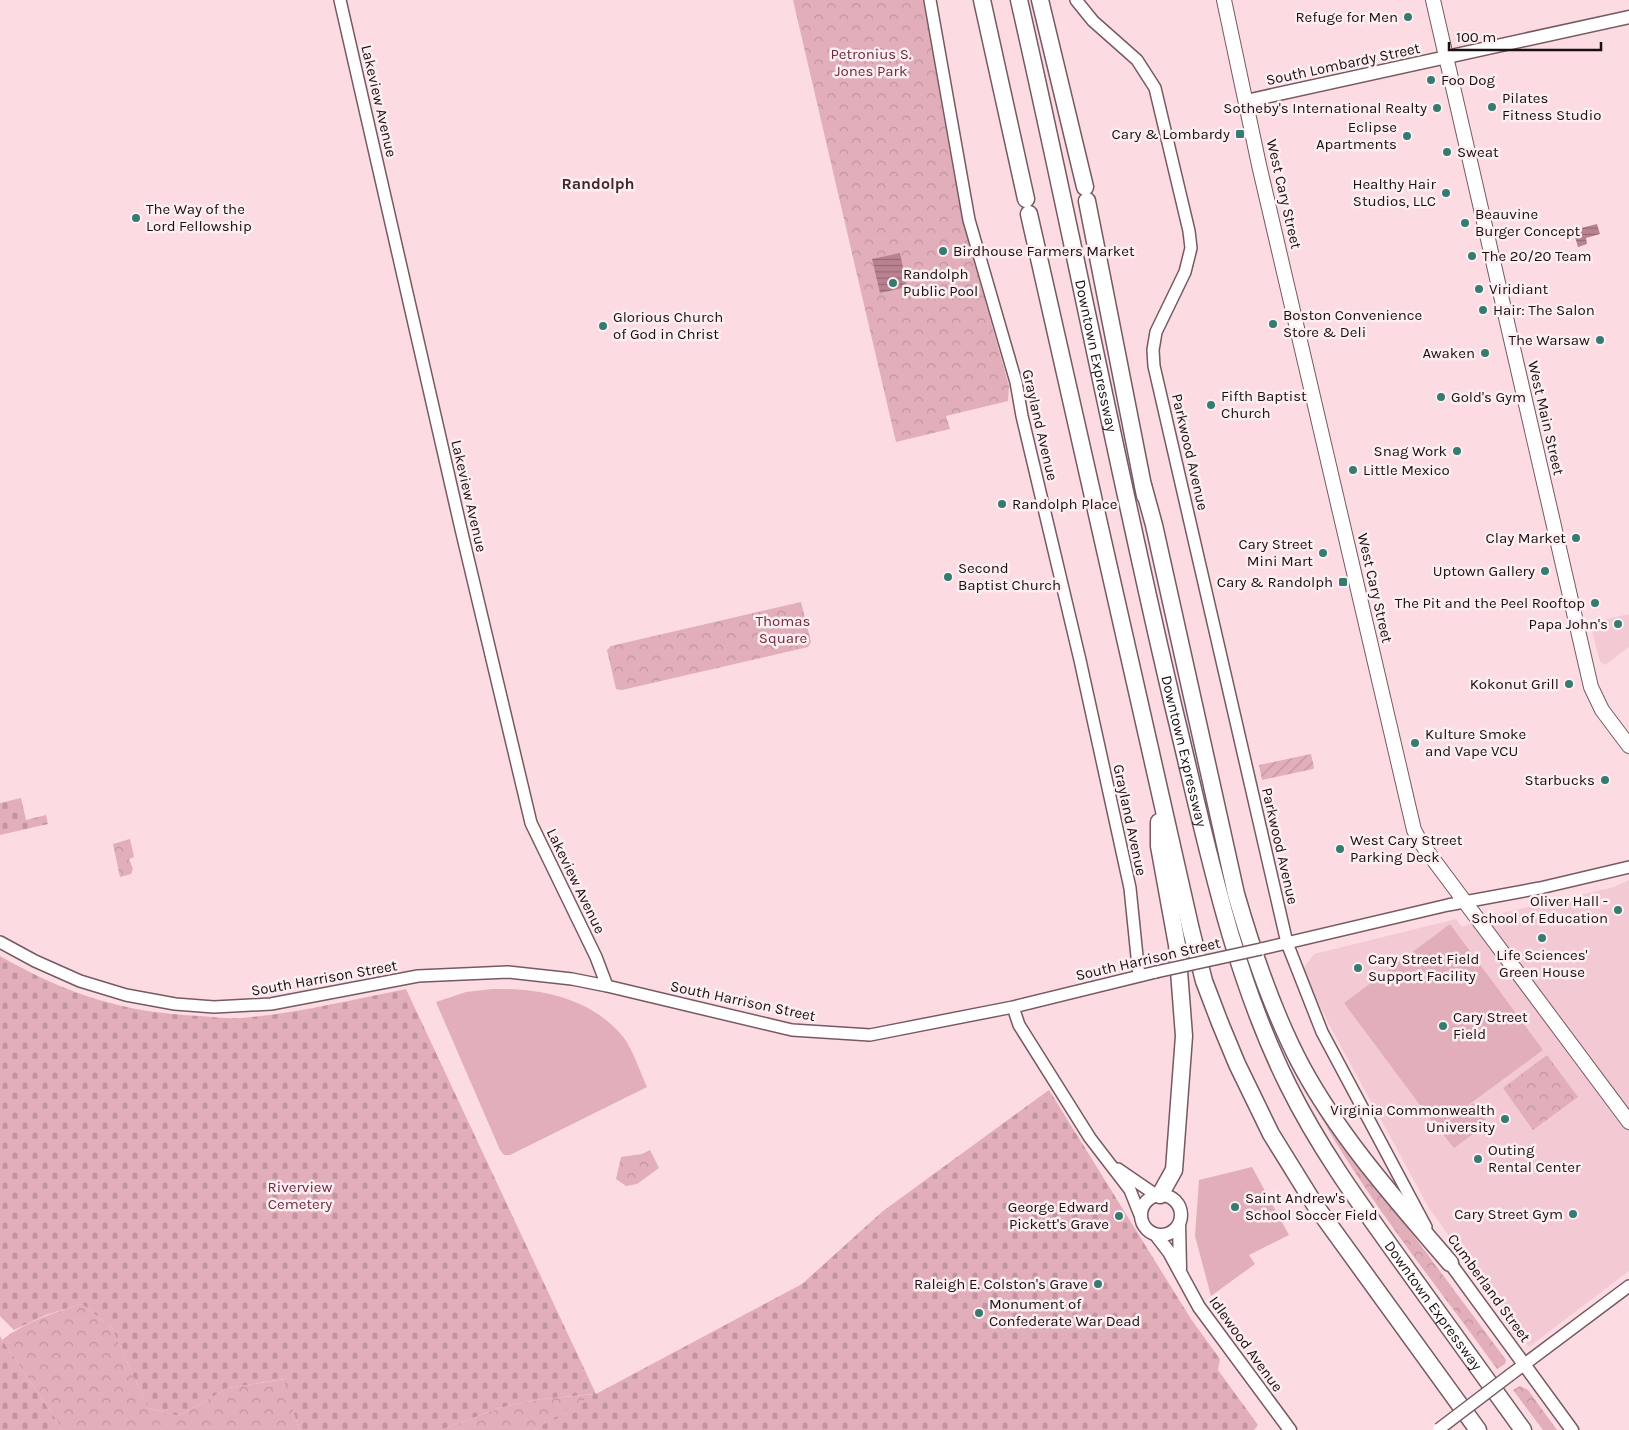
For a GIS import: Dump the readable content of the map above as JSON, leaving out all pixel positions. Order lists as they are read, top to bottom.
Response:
{
  "streets": {
    "highway": ["Downtown Expressway"],
    "main road": [
      "South Lombardy Street",
      "West Cary Street",
      "West Main Street",
      "Cumberland Street",
      "Idlewood Avenue"
    ],
    "street": [
      "Lakeview Avenue",
      "Grayland Avenue",
      "Parkwood Avenue",
      "South Harrison Street"
    ]
  },
  "crossings": [
    ["South Lombardy Street", "West Cary Street"],
    ["South Lombardy Street", "West Main Street"],
    ["Lakeview Avenue", "South Harrison Street"],
    ["West Cary Street", "South Harrison Street"],
    ["Grayland Avenue", "South Harrison Street"],
    ["Parkwood Avenue", "South Harrison Street"],
    ["Parkwood Avenue", "Cumberland Street"],
    ["South Harrison Street", "Cumberland Street"]
  ],
  "districts": ["Randolph"],
  "parks": ["Petronius S. Jones Park", "Thomas Square", "Riverview Cemetery"],
  "places": {
    "other": [
      "Refuge for Men",
      "Foo Dog",
      "Pilates Fitness Studio",
      "Sotheby's International Realty",
      "Eclipse Apartments",
      "Sweat",
      "Healthy Hair Studios, LLC",
      "The Way of the Lord Fellowship",
      "Beauvine Burger Concept",
      "Birdhouse Farmers Market",
      "The 20/20 Team",
      "Randolph Public Pool",
      "Viridiant",
      "Hair: The Salon",
      "Boston Convenience Store & Deli",
      "Glorious Church of God in Christ",
      "The Warsaw",
      "Awaken",
      "Gold's Gym",
      "Fifth Baptist Church",
      "Snag Work",
      "Little Mexico",
      "Randolph Place",
      "Clay Market",
      "Cary Street Mini Mart",
      "Uptown Gallery",
      "Second Baptist Church",
      "The Pit and the Peel Rooftop",
      "Papa John's",
      "Kokonut Grill",
      "Kulture Smoke and Vape VCU",
      "Starbucks",
      "West Cary Street Parking Deck",
      "Oliver Hall - School of Education",
      "Life Sciences' Green House",
      "Cary Street Field Support Facility",
      "Cary Street Field",
      "Virginia Commonwealth University",
      "Outing Rental Center",
      "Saint Andrew's School Soccer Field",
      "Cary Street Gym",
      "George Edward Pickett's Grave",
      "Raleigh E. Colston's Grave",
      "Monument of Confederate War Dead"
    ],
    "transit": ["Cary & Lombardy", "Cary & Randolph"]
  },
  "scale_bar": "100 m"
}
